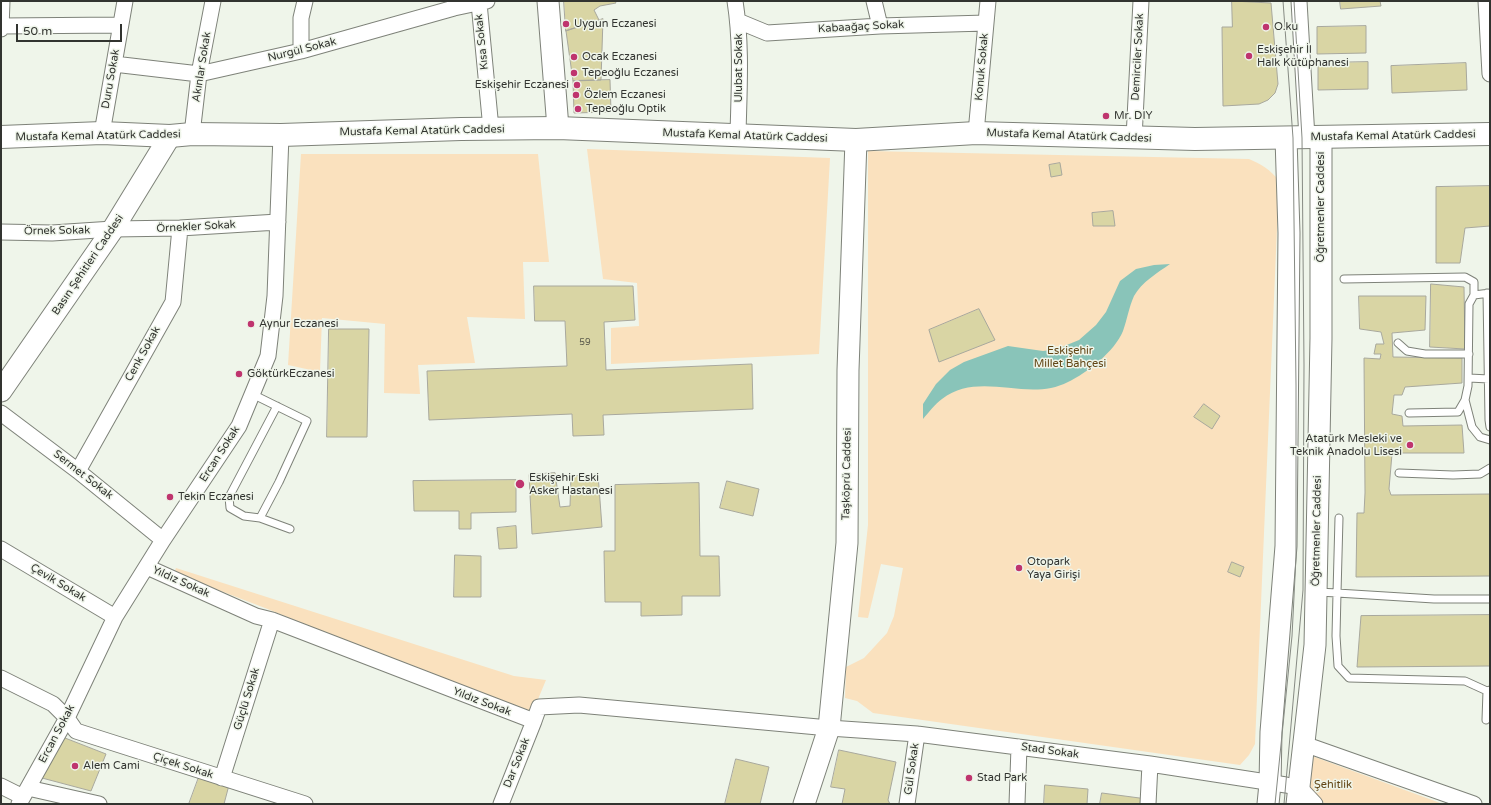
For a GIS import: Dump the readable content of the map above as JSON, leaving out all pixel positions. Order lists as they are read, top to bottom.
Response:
{
  "streets": {
    "main road": [
      "Mustafa Kemal Atatürk Caddesi",
      "Öğretmenler Caddesi",
      "Basın Şehitleri Caddesi",
      "Taşköprü Caddesi"
    ],
    "street": [
      "Kabaağaç Sokak",
      "Kısa Sokak",
      "Nurgül Sokak",
      "Demirciler Sokak",
      "Akınlar Sokak",
      "Konuk Sokak",
      "Ulubat Sokak",
      "Duru Sokak",
      "Örnekler Sokak",
      "Örnek Sokak",
      "Cenk Sokak",
      "Ercan Sokak",
      "Sermet Sokak",
      "Yıldız Sokak",
      "Çevik Sokak",
      "Güçlü Sokak",
      "Stad Sokak",
      "Dar Sokak",
      "Çiçek Sokak",
      "Gül Sokak"
    ]
  },
  "crossings": [
    ["Kabaağaç Sokak", "Konuk Sokak"],
    ["Kabaağaç Sokak", "Ulubat Sokak"],
    ["Kısa Sokak", "Nurgül Sokak"],
    ["Kısa Sokak", "Mustafa Kemal Atatürk Caddesi"],
    ["Nurgül Sokak", "Akınlar Sokak"],
    ["Nurgül Sokak", "Duru Sokak"],
    ["Demirciler Sokak", "Mustafa Kemal Atatürk Caddesi"],
    ["Akınlar Sokak", "Mustafa Kemal Atatürk Caddesi"],
    ["Konuk Sokak", "Mustafa Kemal Atatürk Caddesi"],
    ["Ulubat Sokak", "Mustafa Kemal Atatürk Caddesi"],
    ["Duru Sokak", "Mustafa Kemal Atatürk Caddesi"],
    ["Mustafa Kemal Atatürk Caddesi", "Öğretmenler Caddesi"],
    ["Mustafa Kemal Atatürk Caddesi", "Basın Şehitleri Caddesi"],
    ["Mustafa Kemal Atatürk Caddesi", "Ercan Sokak"],
    ["Mustafa Kemal Atatürk Caddesi", "Taşköprü Caddesi"],
    ["Öğretmenler Caddesi", "Stad Sokak"],
    ["Örnekler Sokak", "Örnek Sokak"],
    ["Örnekler Sokak", "Basın Şehitleri Caddesi"],
    ["Örnekler Sokak", "Cenk Sokak"],
    ["Örnekler Sokak", "Ercan Sokak"],
    ["Örnek Sokak", "Basın Şehitleri Caddesi"],
    ["Cenk Sokak", "Sermet Sokak"],
    ["Ercan Sokak", "Sermet Sokak"],
    ["Ercan Sokak", "Yıldız Sokak"],
    ["Ercan Sokak", "Çevik Sokak"],
    ["Ercan Sokak", "Çiçek Sokak"],
    ["Taşköprü Caddesi", "Stad Sokak"],
    ["Yıldız Sokak", "Güçlü Sokak"],
    ["Yıldız Sokak", "Dar Sokak"],
    ["Güçlü Sokak", "Çiçek Sokak"],
    ["Stad Sokak", "Gül Sokak"]
  ],
  "parks": ["Eskişehir Millet Bahçesi", "Şehitlik"],
  "places": [
    "Uygun Eczanesi",
    "O.ku",
    "Eskişehir İl Halk Kütüphanesi",
    "Ocak Eczanesi",
    "Tepeoğlu Eczanesi",
    "Eskişehir Eczanesi",
    "Özlem Eczanesi",
    "Tepeoğlu Optik",
    "Mr. DIY",
    "Aynur Eczanesi",
    "GöktürkEczanesi",
    "Atatürk Mesleki ve Teknik Anadolu Lisesi",
    "Eskişehir Eski Asker Hastanesi",
    "Tekin Eczanesi",
    "Otopark Yaya Girişi",
    "Alem Cami",
    "Stad Park"
  ],
  "house_numbers": ["59"],
  "scale_bar": "50 m"
}
